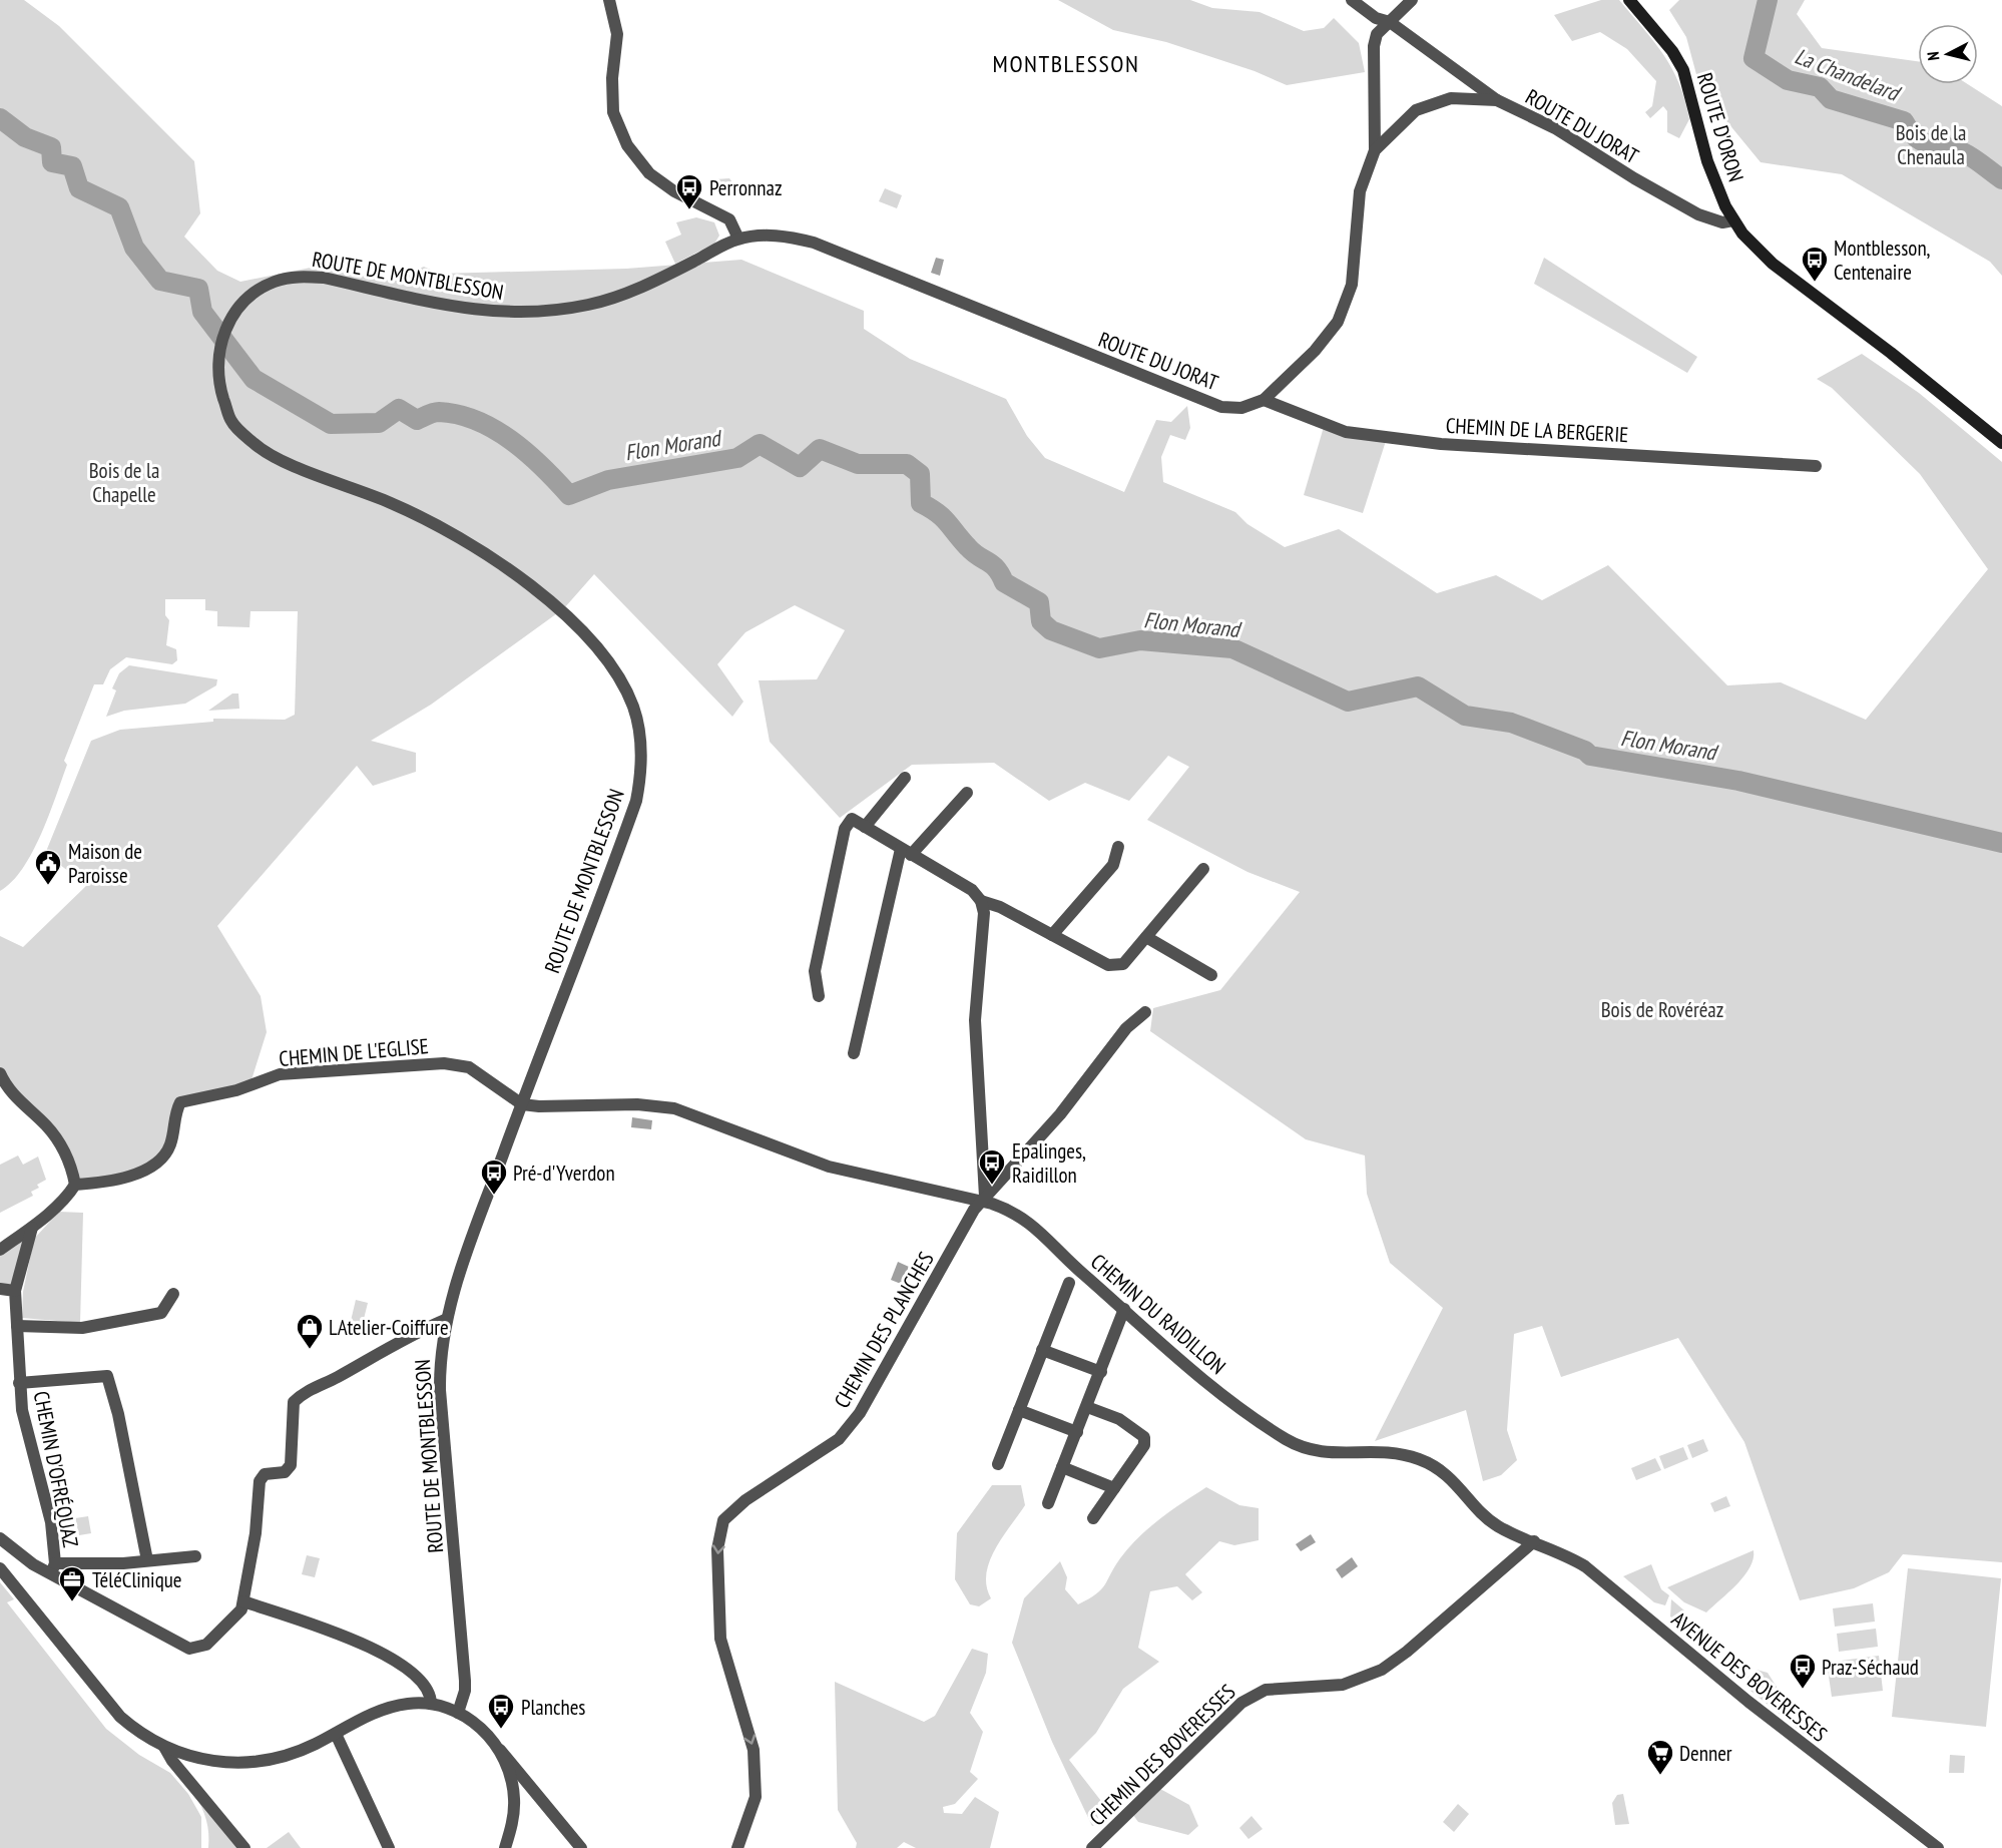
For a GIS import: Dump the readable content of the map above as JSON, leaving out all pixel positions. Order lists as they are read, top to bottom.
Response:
{
  "streets": {
    "main road": ["ROUTE D'ORON"],
    "street": [
      "ROUTE DU JORAT",
      "ROUTE DE MONTBLESSON",
      "CHEMIN DE LA BERGERIE",
      "CHEMIN DE L'EGLISE",
      "CHEMIN DU RAIDILLON",
      "CHEMIN DES PLANCHES",
      "CHEMIN D'OFRÉQUAZ",
      "AVENUE DES BOVERESSES",
      "CHEMIN DES BOVERESSES"
    ]
  },
  "crossings": [
    ["ROUTE DU JORAT", "ROUTE D'ORON"],
    ["ROUTE DU JORAT", "ROUTE DE MONTBLESSON"],
    ["ROUTE DU JORAT", "CHEMIN DE LA BERGERIE"],
    ["ROUTE DE MONTBLESSON", "CHEMIN DE L'EGLISE"],
    ["ROUTE DE MONTBLESSON", "CHEMIN DU RAIDILLON"],
    ["CHEMIN DE L'EGLISE", "CHEMIN DU RAIDILLON"],
    ["CHEMIN DU RAIDILLON", "CHEMIN DES PLANCHES"],
    ["CHEMIN DU RAIDILLON", "AVENUE DES BOVERESSES"],
    ["CHEMIN DU RAIDILLON", "CHEMIN DES BOVERESSES"],
    ["AVENUE DES BOVERESSES", "CHEMIN DES BOVERESSES"]
  ],
  "one_way": ["CHEMIN DES PLANCHES"],
  "districts": ["MONTBLESSON"],
  "water": ["La Chandelard", "Flon Morand"],
  "parks": ["Bois de la Chenaula", "Bois de la Chapelle", "Bois de Rovéréaz"],
  "places": {
    "bus stop": [
      "Perronnaz",
      "Montblesson, Centenaire",
      "Epalinges, Raidillon",
      "Pré-d'Yverdon",
      "Praz-Séchaud",
      "Planches"
    ],
    "public building": ["Maison de Paroisse"],
    "shop": ["LAtelier-Coiffure"],
    "office": ["TéléClinique"],
    "supermarket": ["Denner"]
  },
  "north": "left"
}
